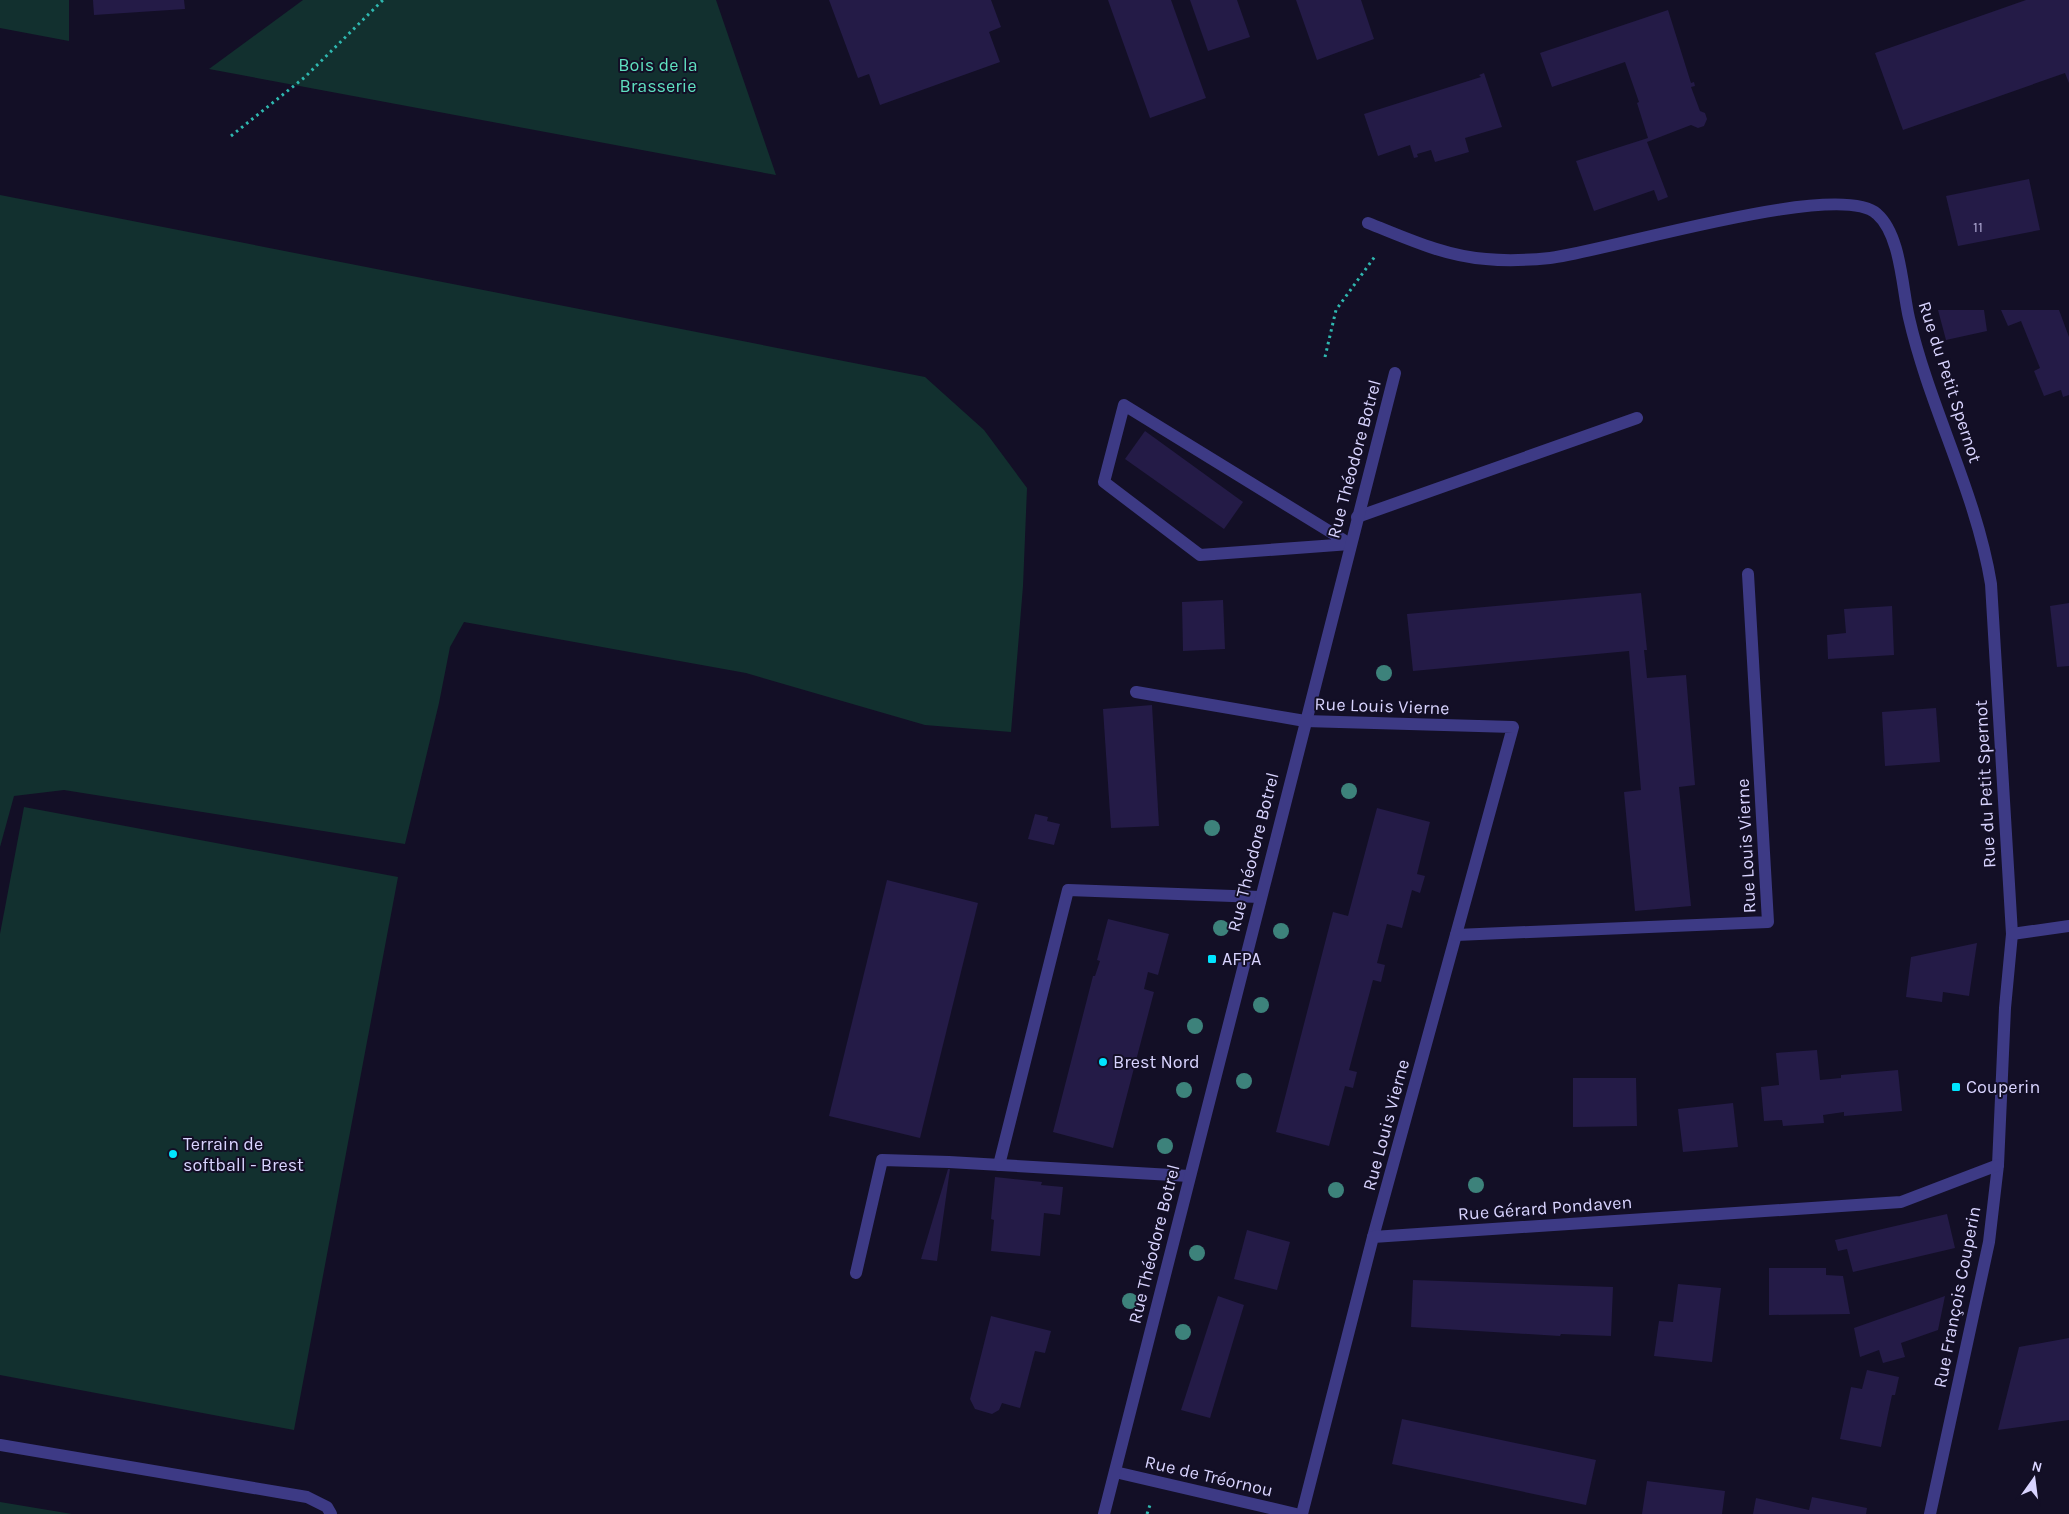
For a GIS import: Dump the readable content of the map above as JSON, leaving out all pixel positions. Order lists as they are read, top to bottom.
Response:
{
  "streets": {
    "street": [
      "Rue du Petit Spernot",
      "Rue Théodore Botrel",
      "Rue Louis Vierne",
      "Rue Gérard Pondaven",
      "Rue François Couperin",
      "Rue de Tréornou"
    ]
  },
  "crossings": [
    ["Rue du Petit Spernot", "Rue François Couperin"],
    ["Rue Théodore Botrel", "Rue Louis Vierne"],
    ["Rue Théodore Botrel", "Rue de Tréornou"],
    ["Rue Louis Vierne", "Rue Gérard Pondaven"],
    ["Rue Gérard Pondaven", "Rue François Couperin"]
  ],
  "parks": ["Bois de la Brasserie"],
  "places": {
    "transit": ["AFPA", "Couperin"],
    "other": ["Brest Nord", "Terrain de softball - Brest"]
  },
  "house_numbers": ["11"],
  "north": "top"
}
